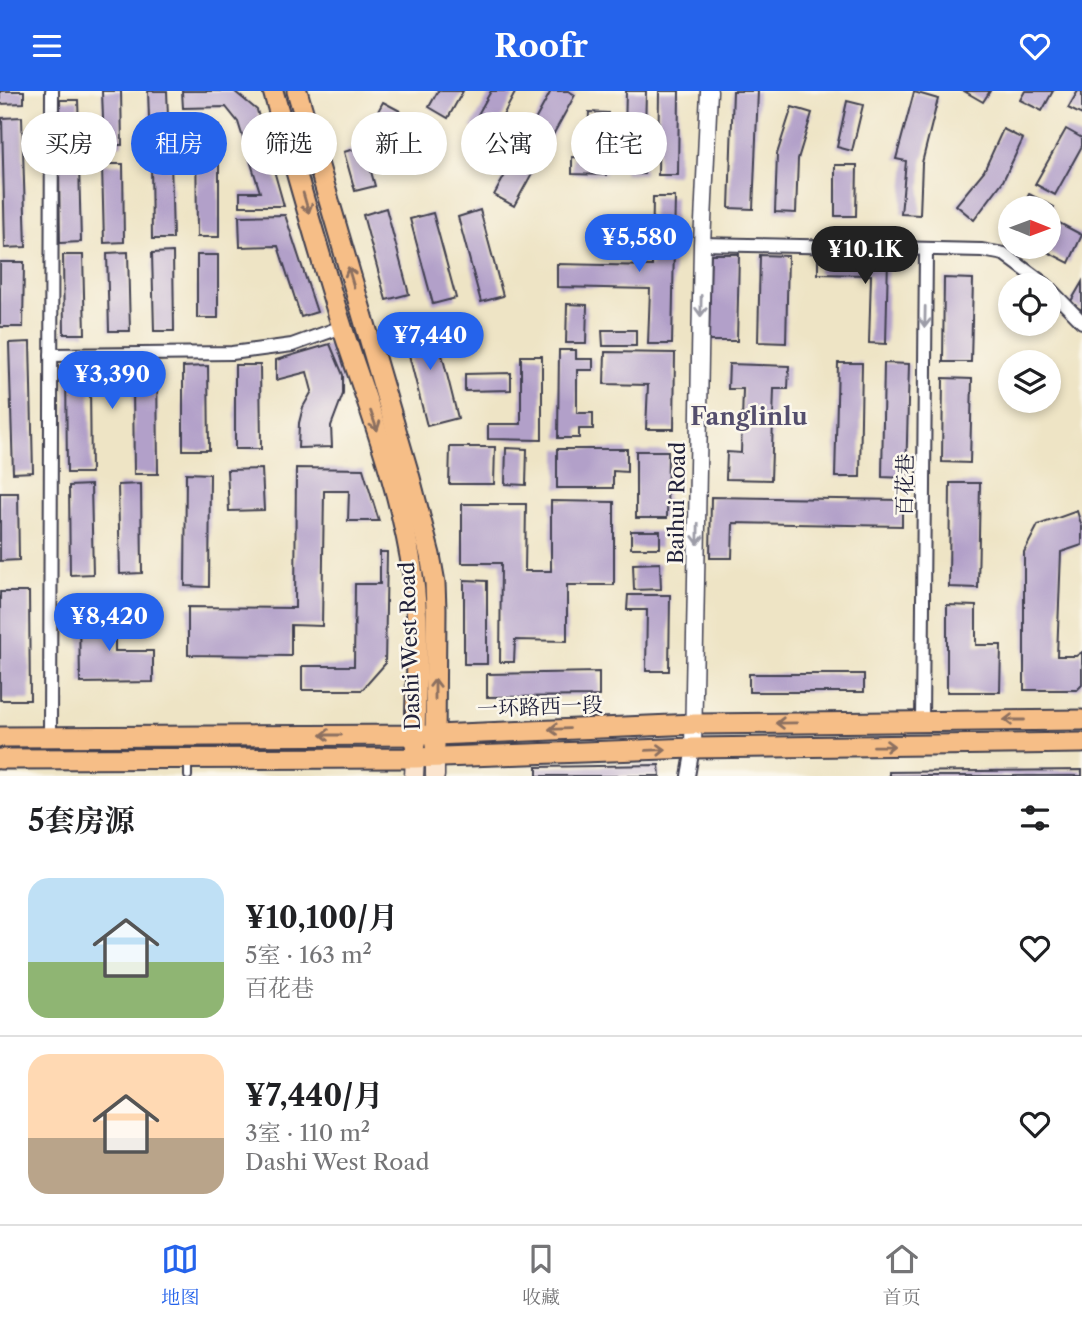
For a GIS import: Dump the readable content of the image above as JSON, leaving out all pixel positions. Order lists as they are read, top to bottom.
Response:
{
  "streets": {
    "main road": ["Dashi West Road", "一环路西一段"],
    "street": ["百花巷", "Baihui Road"]
  },
  "crossings": [
    ["百花巷", "一环路西一段"],
    ["Baihui Road", "一环路西一段"],
    ["Dashi West Road", "一环路西一段"]
  ],
  "one_way": ["百花巷", "Baihui Road"],
  "districts": ["Fanglinlu"],
  "north": "right",
  "page": {
    "header": "Roofr",
    "chip": [
      "买房",
      "租房",
      "筛选",
      "新上",
      "公寓",
      "住宅"
    ],
    "price": [
      "¥5,580",
      "¥10.1K",
      "¥7,440",
      "¥3,390",
      "¥8,420"
    ],
    "heading": "5套房源",
    "list": [
      {
        "name": "¥10,100/月",
        "note": "5室 · 163 m² · 百花巷"
      },
      {
        "name": "¥7,440/月",
        "note": "3室 · 110 m² · Dashi West Road"
      }
    ],
    "tabs": ["地图", "收藏", "首页"]
  }
}
